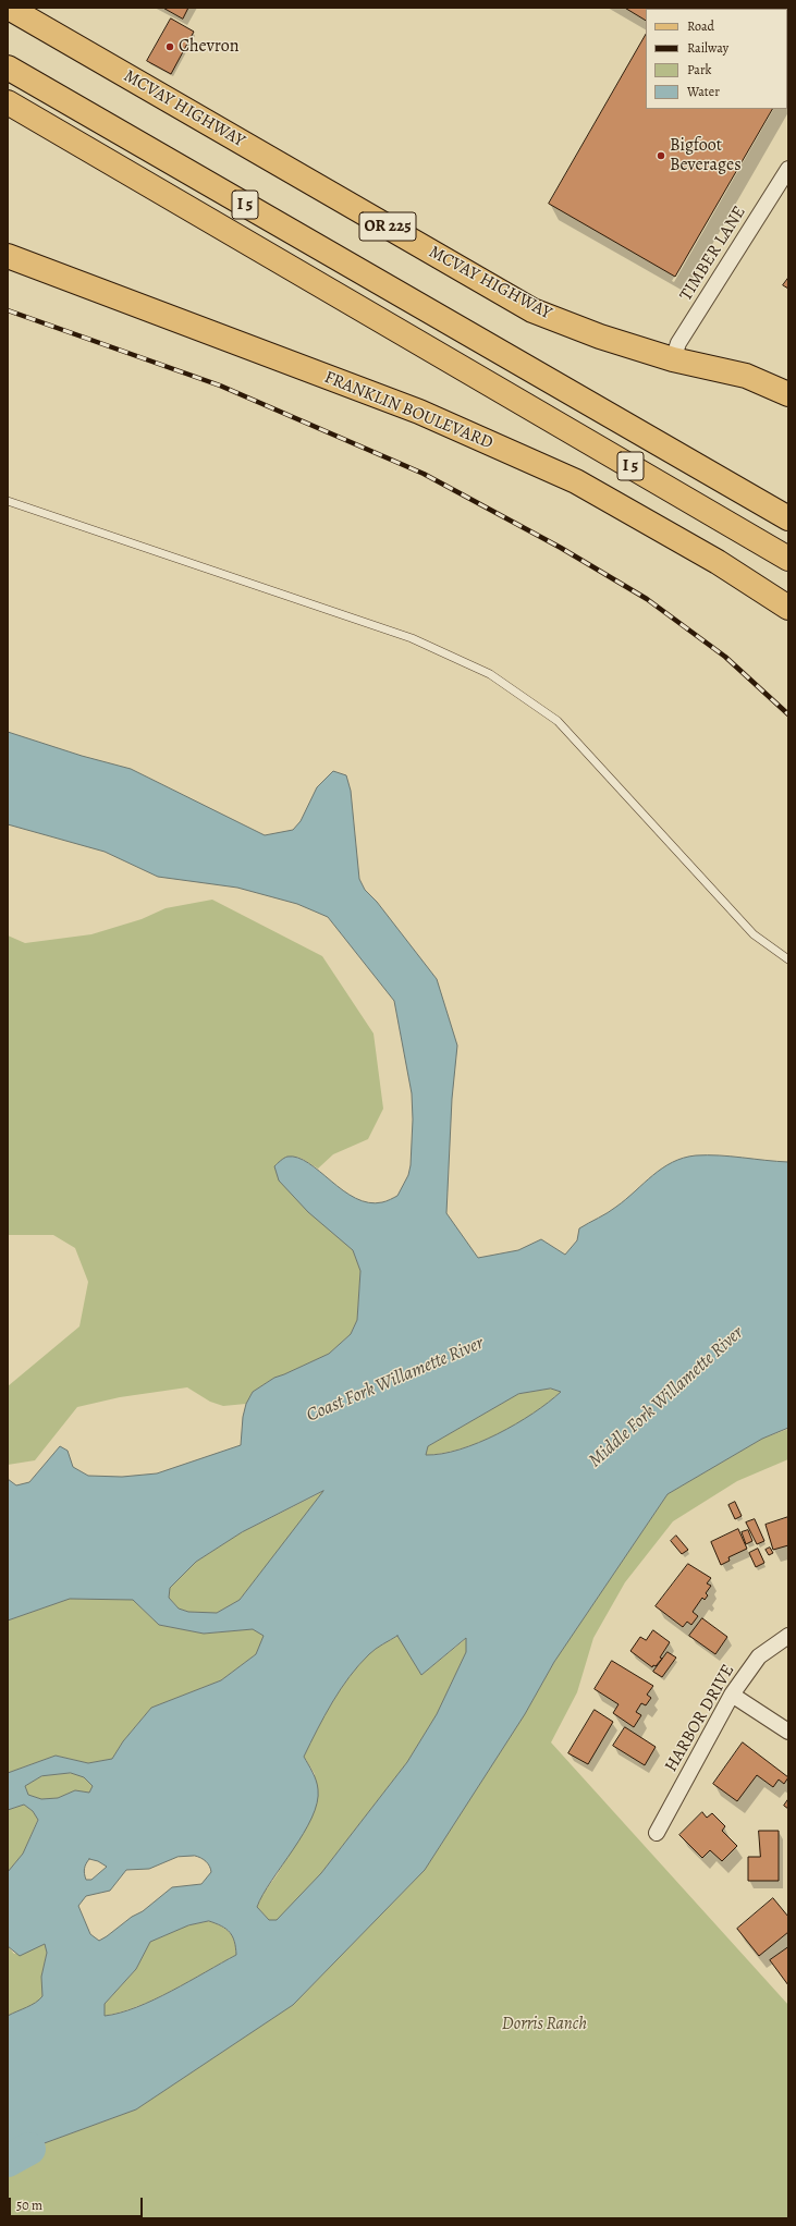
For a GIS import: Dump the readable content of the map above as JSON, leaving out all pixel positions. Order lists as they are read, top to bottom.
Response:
{
  "streets": {
    "main road": [
      "MCVAY HIGHWAY",
      "I 5",
      "OR 225",
      "FRANKLIN BOULEVARD"
    ],
    "street": ["TIMBER LANE", "HARBOR DRIVE"]
  },
  "crossings": [
    ["MCVAY HIGHWAY", "TIMBER LANE"]
  ],
  "water": ["Coast Fork Willamette River", "Middle Fork Willamette River"],
  "parks": ["Dorris Ranch"],
  "places": ["Chevron", "Bigfoot Beverages"],
  "legend": [
    "Road",
    "Railway",
    "Park",
    "Water"
  ],
  "scale_bar": "50 m"
}
